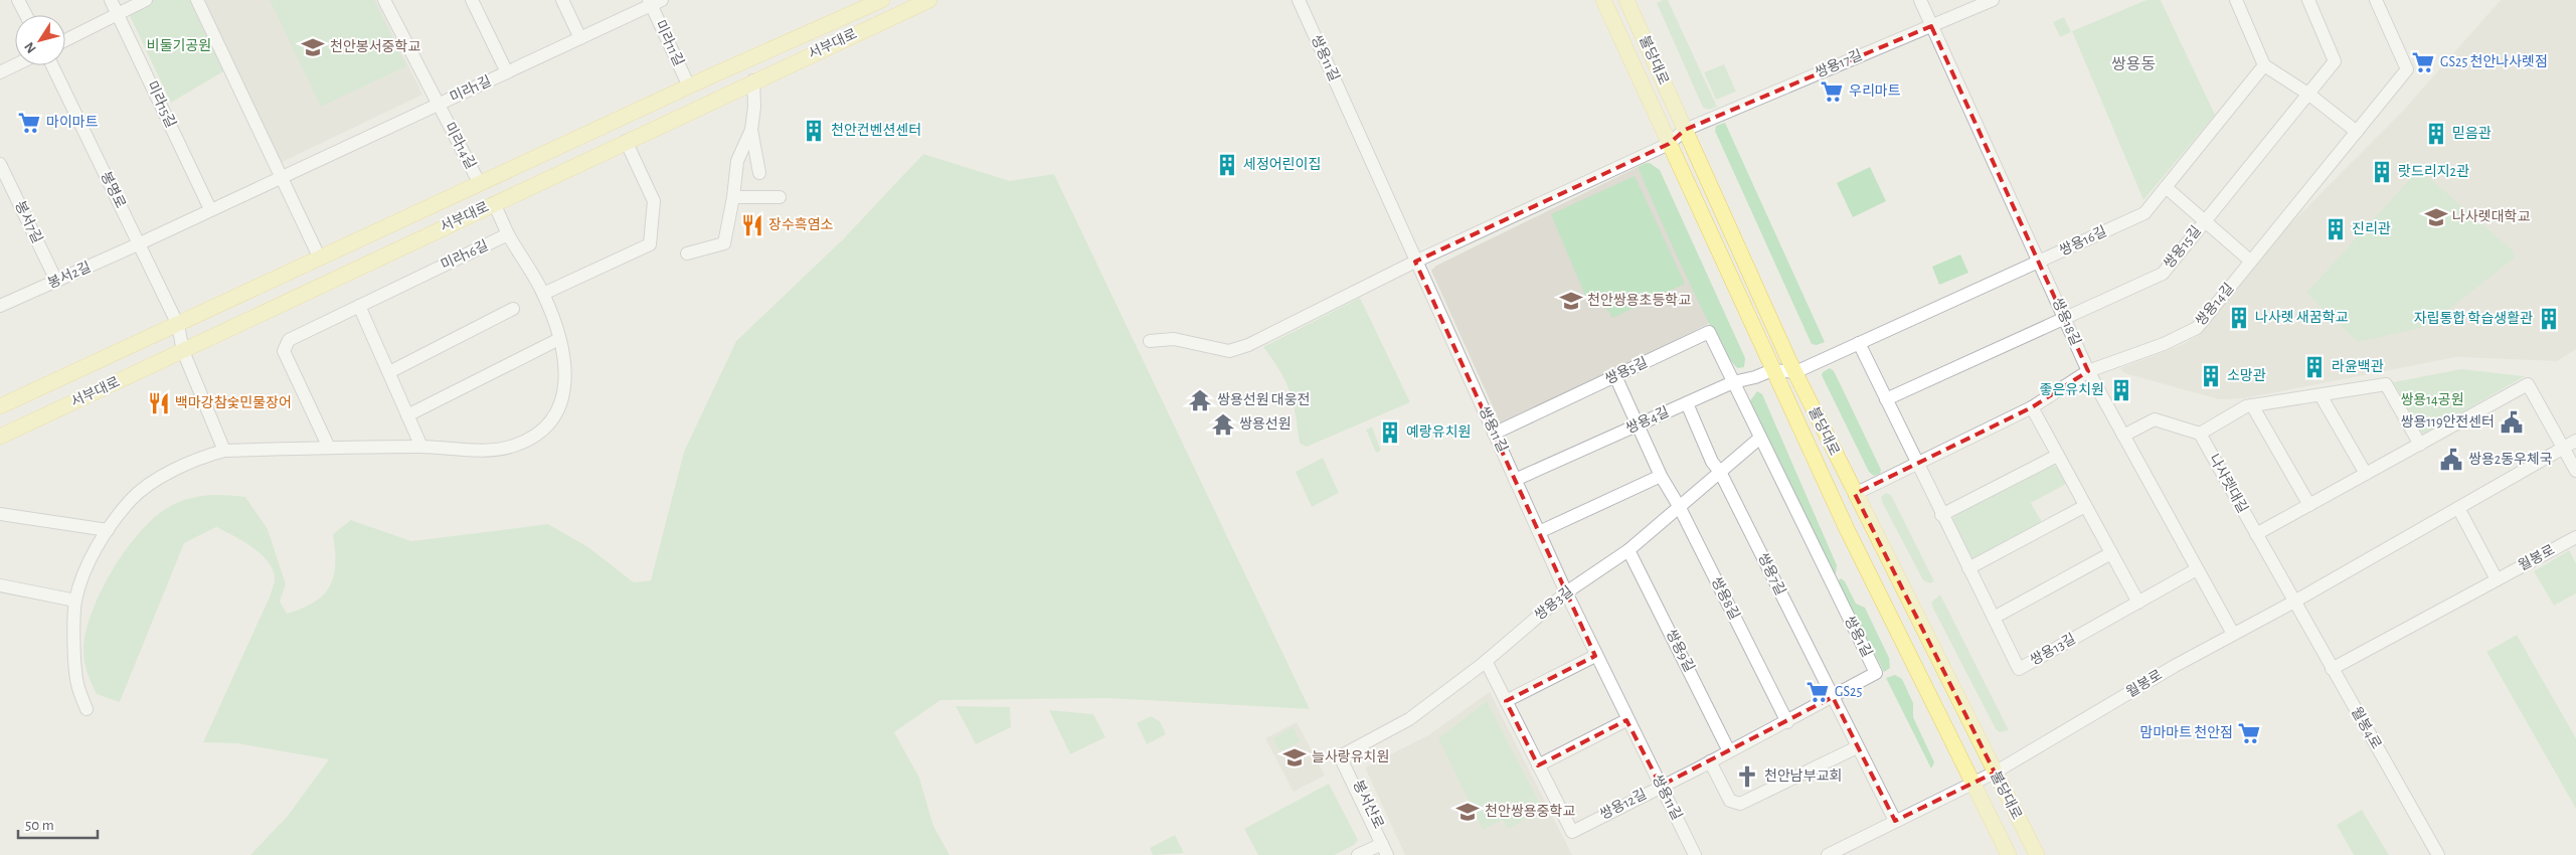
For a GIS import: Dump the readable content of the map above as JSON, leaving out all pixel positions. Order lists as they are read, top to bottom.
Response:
{
  "streets": {
    "main road": ["서부대로", "불당대로"],
    "street": [
      "미라11길",
      "쌍용11길",
      "쌍용17길",
      "미라1길",
      "미라15길",
      "미라14길",
      "봉명로",
      "봉서7길",
      "쌍용16길",
      "쌍용15길",
      "미라16길",
      "봉서2길",
      "쌍용14길",
      "쌍용18길",
      "쌍용5길",
      "쌍용4길",
      "나사렛대길",
      "월봉로",
      "쌍용7길",
      "쌍용8길",
      "쌍용3길",
      "쌍용1길",
      "쌍용13길",
      "쌍용9길",
      "월봉4로",
      "봉서산로",
      "쌍용12길"
    ]
  },
  "crossings": [
    ["미라11길", "서부대로"],
    ["미라11길", "미라1길"],
    ["서부대로", "미라14길"],
    ["서부대로", "봉명로"],
    ["쌍용11길", "쌍용17길"],
    ["쌍용11길", "쌍용5길"],
    ["쌍용11길", "쌍용4길"],
    ["쌍용11길", "쌍용3길"],
    ["쌍용11길", "쌍용1길"],
    ["쌍용11길", "쌍용12길"],
    ["불당대로", "쌍용17길"],
    ["불당대로", "쌍용16길"],
    ["불당대로", "쌍용14길"],
    ["불당대로", "쌍용4길"],
    ["불당대로", "월봉로"],
    ["쌍용17길", "쌍용18길"],
    ["미라1길", "미라15길"],
    ["미라1길", "미라14길"],
    ["미라1길", "봉명로"],
    ["미라1길", "봉서2길"],
    ["봉명로", "봉서2길"],
    ["봉서7길", "봉서2길"],
    ["쌍용16길", "쌍용18길"],
    ["쌍용16길", "쌍용4길"],
    ["쌍용16길", "쌍용13길"],
    ["쌍용15길", "쌍용18길"],
    ["쌍용15길", "쌍용13길"],
    ["쌍용14길", "쌍용18길"],
    ["쌍용14길", "쌍용13길"],
    ["쌍용18길", "월봉로"],
    ["쌍용18길", "쌍용13길"],
    ["쌍용5길", "쌍용4길"],
    ["쌍용5길", "쌍용8길"],
    ["쌍용5길", "쌍용1길"],
    ["쌍용4길", "쌍용7길"],
    ["쌍용4길", "쌍용8길"],
    ["쌍용4길", "쌍용1길"],
    ["나사렛대길", "월봉로"],
    ["나사렛대길", "월봉4로"],
    ["월봉로", "쌍용7길"],
    ["월봉로", "월봉4로"],
    ["쌍용7길", "쌍용3길"],
    ["쌍용7길", "쌍용1길"],
    ["쌍용8길", "쌍용3길"],
    ["쌍용8길", "쌍용1길"],
    ["쌍용3길", "쌍용1길"],
    ["쌍용3길", "쌍용9길"],
    ["쌍용3길", "봉서산로"],
    ["쌍용3길", "쌍용12길"],
    ["쌍용1길", "쌍용9길"],
    ["쌍용1길", "쌍용12길"]
  ],
  "districts": ["쌍용동"],
  "parks": ["비둘기공원", "쌍용14공원"],
  "places": {
    "school or university": [
      "천안봉서중학교",
      "나사렛대학교",
      "천안쌍용초등학교",
      "늘사랑유치원",
      "천안쌍용중학교"
    ],
    "supermarket": [
      "GS25 천안나사렛점",
      "우리마트",
      "마이마트",
      "GS25",
      "맘마마트 천안점"
    ],
    "building": [
      "천안컨벤션센터",
      "믿음관",
      "세정어린이집",
      "랏드리지2관",
      "진리관",
      "나사렛 새꿈학교",
      "자립통합 학습생활관",
      "라윤백관",
      "소망관",
      "좋은유치원",
      "예랑유치원"
    ],
    "restaurant": ["장수흑염소", "백마강참숯민물장어"],
    "temple": ["쌍용선원 대웅전", "쌍용선원"],
    "public building": ["쌍용119안전센터", "쌍용2동우체국"],
    "church": ["천안남부교회"]
  },
  "scale_bar": "50 m",
  "north": "bottom left"
}
